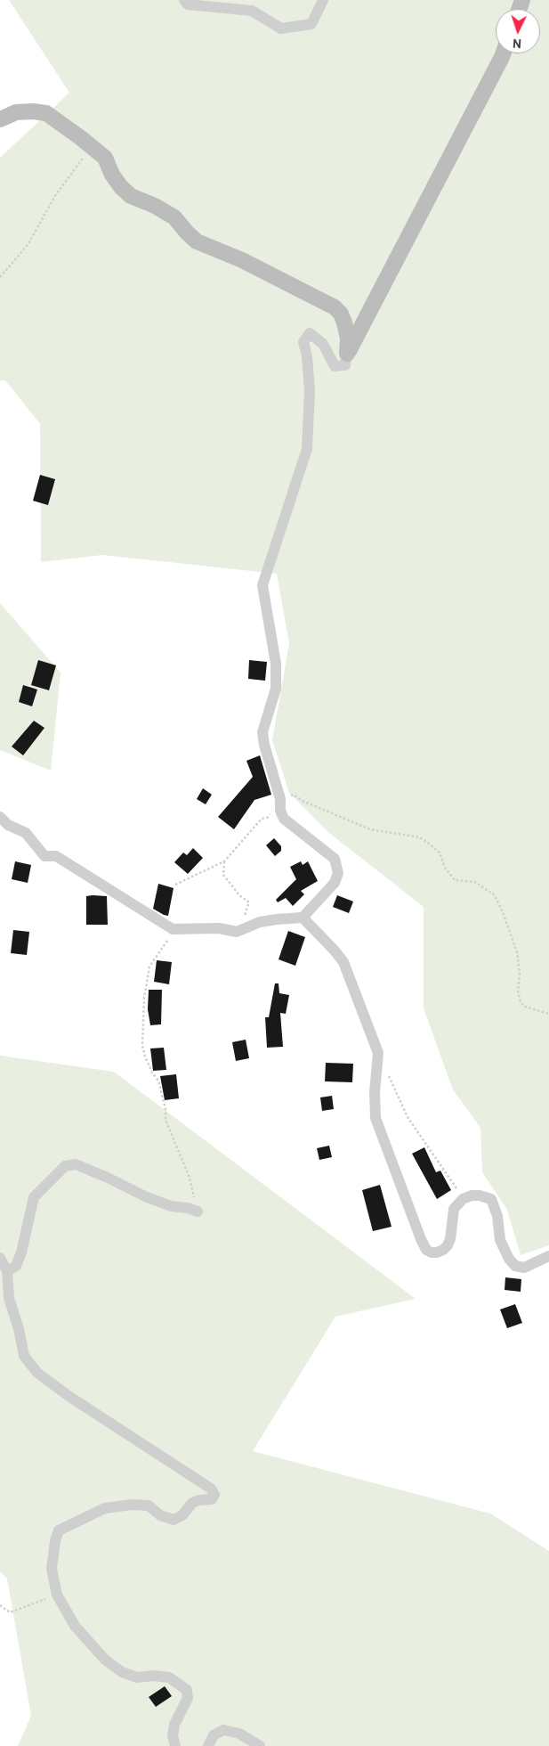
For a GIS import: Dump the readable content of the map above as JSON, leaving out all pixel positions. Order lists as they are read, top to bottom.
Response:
{
  "north": "bottom"
}
